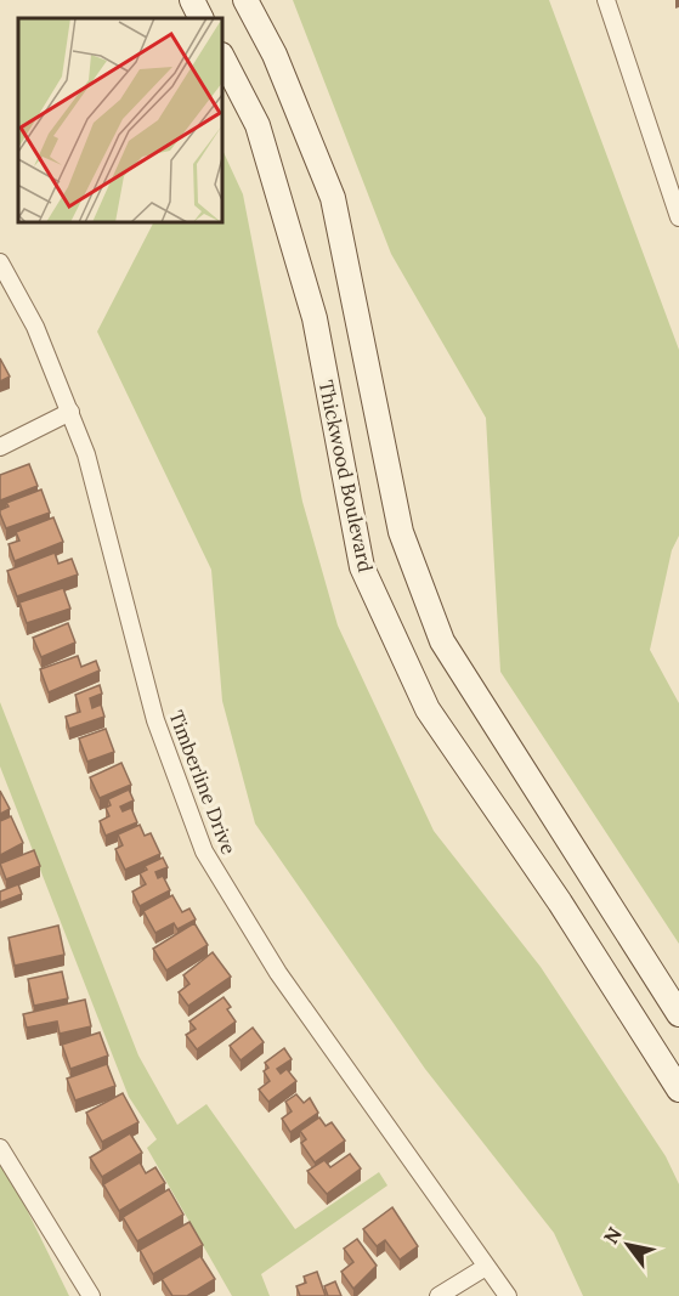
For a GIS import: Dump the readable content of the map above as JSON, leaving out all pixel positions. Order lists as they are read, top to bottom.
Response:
{
  "streets": {
    "main road": ["Thickwood Boulevard"],
    "street": ["Timberline Drive"]
  },
  "north": "top left"
}
